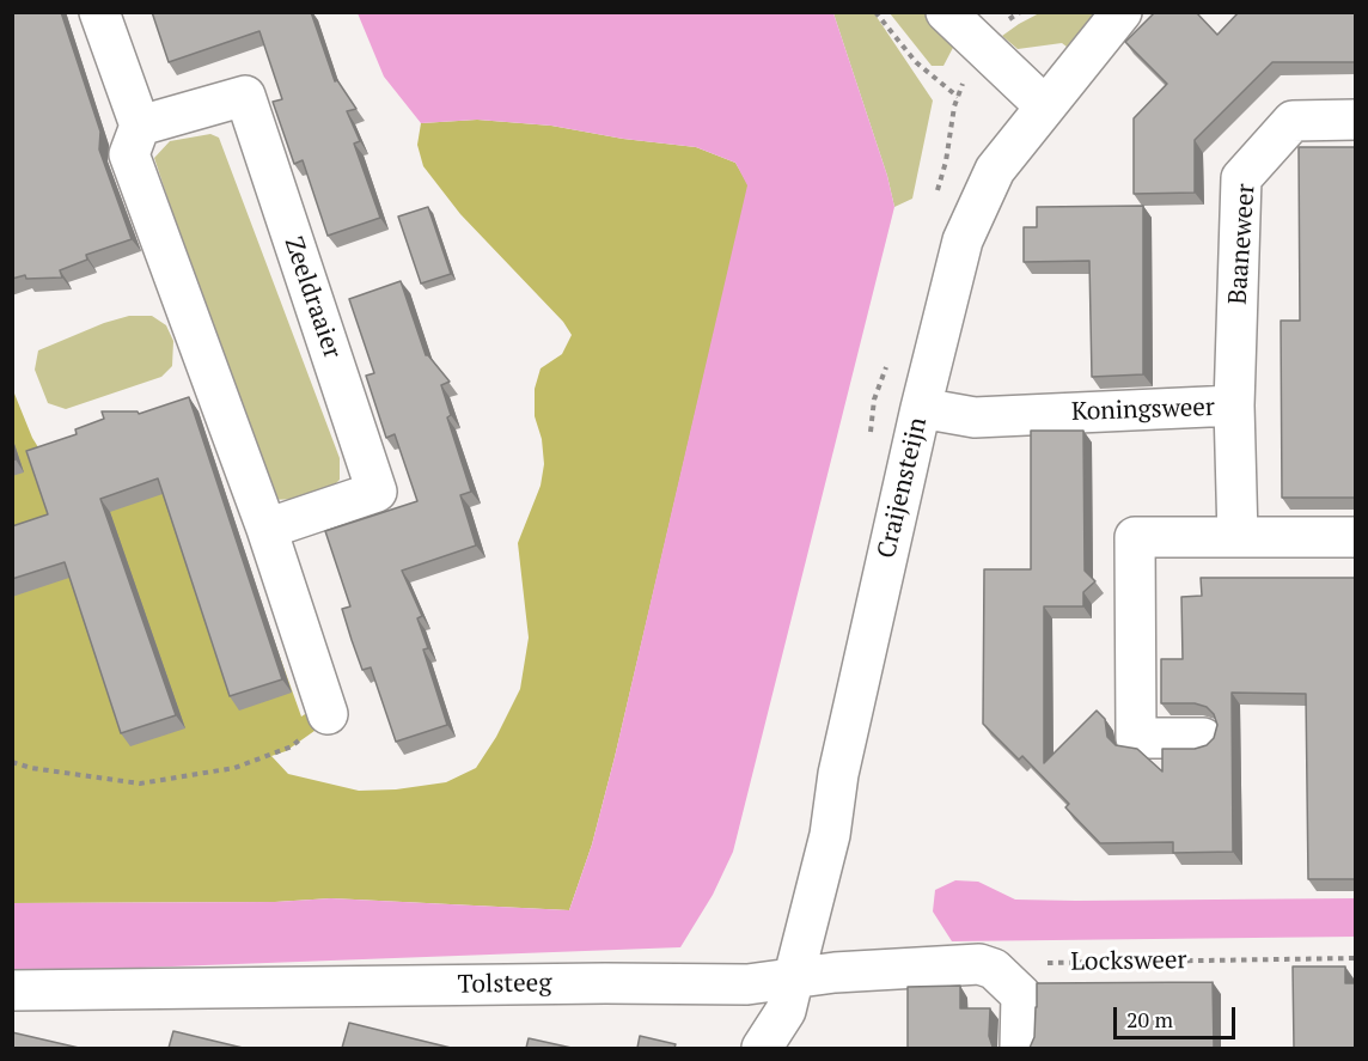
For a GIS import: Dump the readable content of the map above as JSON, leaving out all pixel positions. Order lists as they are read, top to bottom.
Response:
{
  "streets": {
    "street": [
      "Baaneweer",
      "Zeeldraaier",
      "Koningsweer",
      "Craijensteijn",
      "Tolsteeg"
    ],
    "path": ["Locksweer"]
  },
  "crossings": [
    ["Baaneweer", "Koningsweer"],
    ["Koningsweer", "Craijensteijn"],
    ["Craijensteijn", "Tolsteeg"],
    ["Locksweer", "Tolsteeg"]
  ],
  "scale_bar": "20 m"
}
